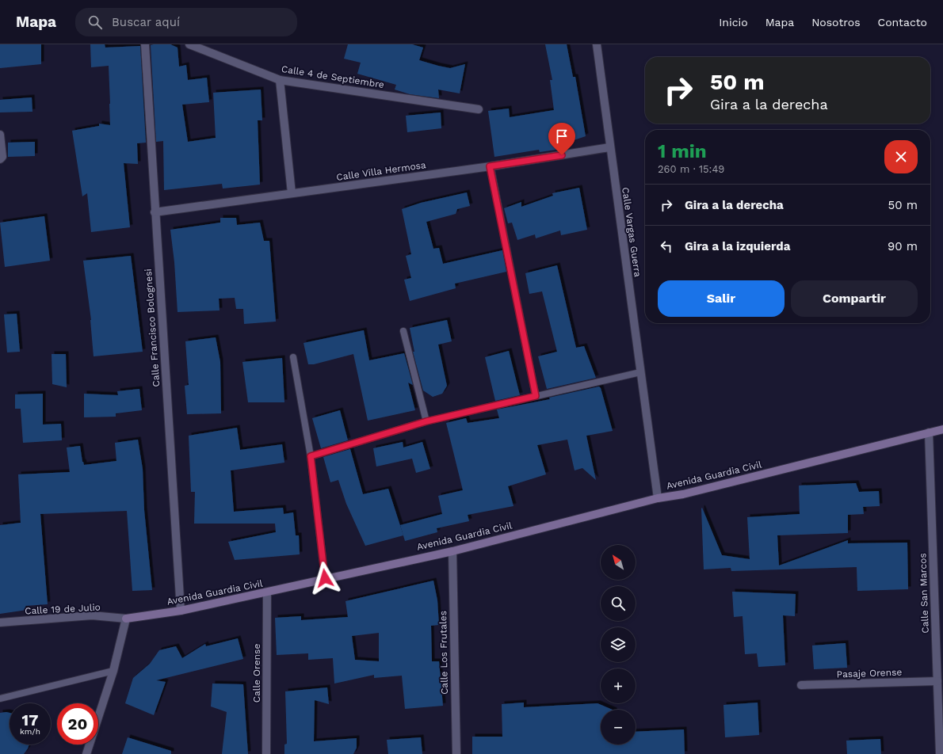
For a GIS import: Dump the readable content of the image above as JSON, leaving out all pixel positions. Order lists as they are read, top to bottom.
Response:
{
  "streets": {
    "main road": ["Avenida Guardia Civil"],
    "street": [
      "Calle 4 de Septiembre",
      "Calle Villa Hermosa",
      "Calle Vargas Guerra",
      "Calle Francisco Bolognesi",
      "Calle San Marcos",
      "Calle 19 de Julio",
      "Calle Los Frutales",
      "Calle Orense",
      "Pasaje Orense"
    ]
  },
  "crossings": [
    ["Calle Villa Hermosa", "Calle Vargas Guerra"],
    ["Calle Villa Hermosa", "Calle Francisco Bolognesi"],
    ["Calle Vargas Guerra", "Avenida Guardia Civil"],
    ["Calle Francisco Bolognesi", "Avenida Guardia Civil"],
    ["Avenida Guardia Civil", "Calle San Marcos"],
    ["Avenida Guardia Civil", "Calle 19 de Julio"],
    ["Avenida Guardia Civil", "Calle Los Frutales"],
    ["Avenida Guardia Civil", "Calle Orense"],
    ["Calle San Marcos", "Pasaje Orense"]
  ],
  "north": "top left",
  "page": {
    "header": "Mapa",
    "search": "Buscar aquí",
    "nav": [
      "Inicio",
      "Mapa",
      "Nosotros",
      "Contacto"
    ],
    "turn": ["50 m", "Gira a la derecha"],
    "heading": ["1 min", "260 m · 15:49"],
    "list": [
      {
        "name": "Gira a la derecha",
        "value": "50 m"
      },
      {
        "name": "Gira a la izquierda",
        "value": "90 m"
      }
    ],
    "buttons": ["Salir", "Compartir"],
    "map_buttons": ["+", "−"],
    "speed": "17 km/h",
    "limit": "20"
  }
}
